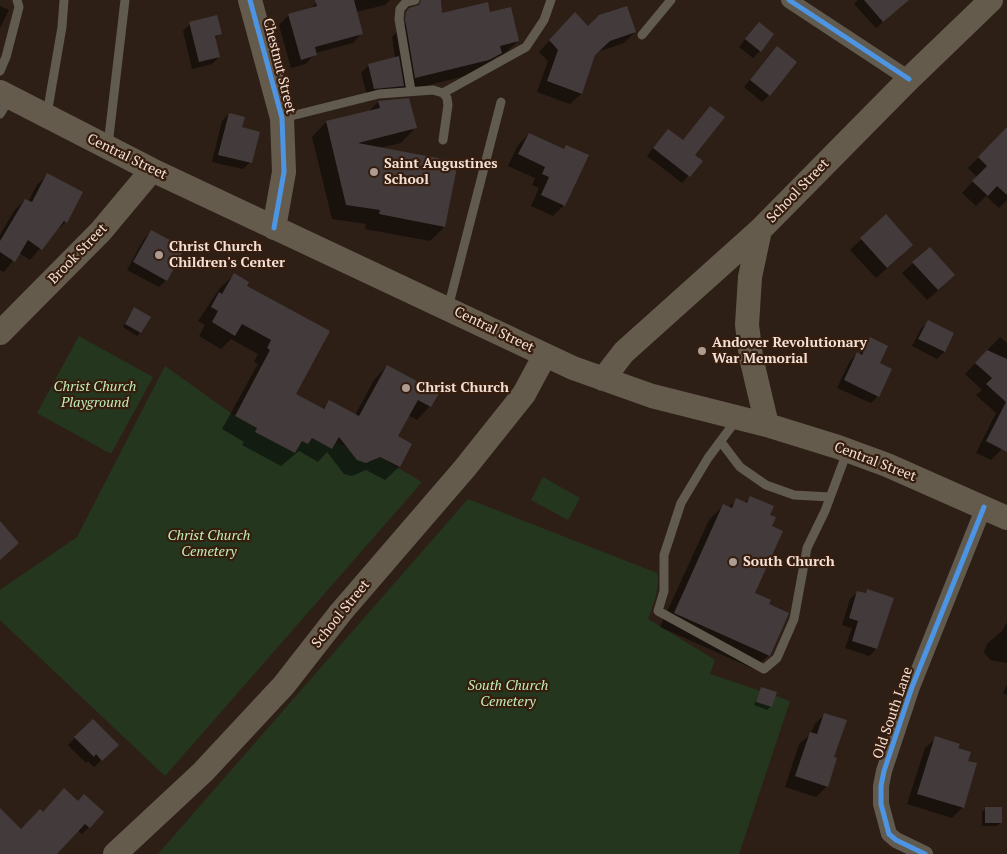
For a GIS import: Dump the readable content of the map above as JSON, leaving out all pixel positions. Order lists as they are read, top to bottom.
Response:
{
  "streets": {
    "main road": [
      "Chestnut Street",
      "Central Street",
      "School Street",
      "Brook Street"
    ],
    "street": ["Old South Lane"]
  },
  "crossings": [
    ["Chestnut Street", "Central Street"],
    ["Central Street", "School Street"],
    ["Central Street", "Brook Street"],
    ["Central Street", "Old South Lane"]
  ],
  "parks": ["Christ Church Playground", "Christ Church Cemetery", "South Church Cemetery"],
  "places": [
    "Saint Augustines School",
    "Christ Church Children's Center",
    "Andover Revolutionary War Memorial",
    "Christ Church",
    "South Church"
  ]
}
